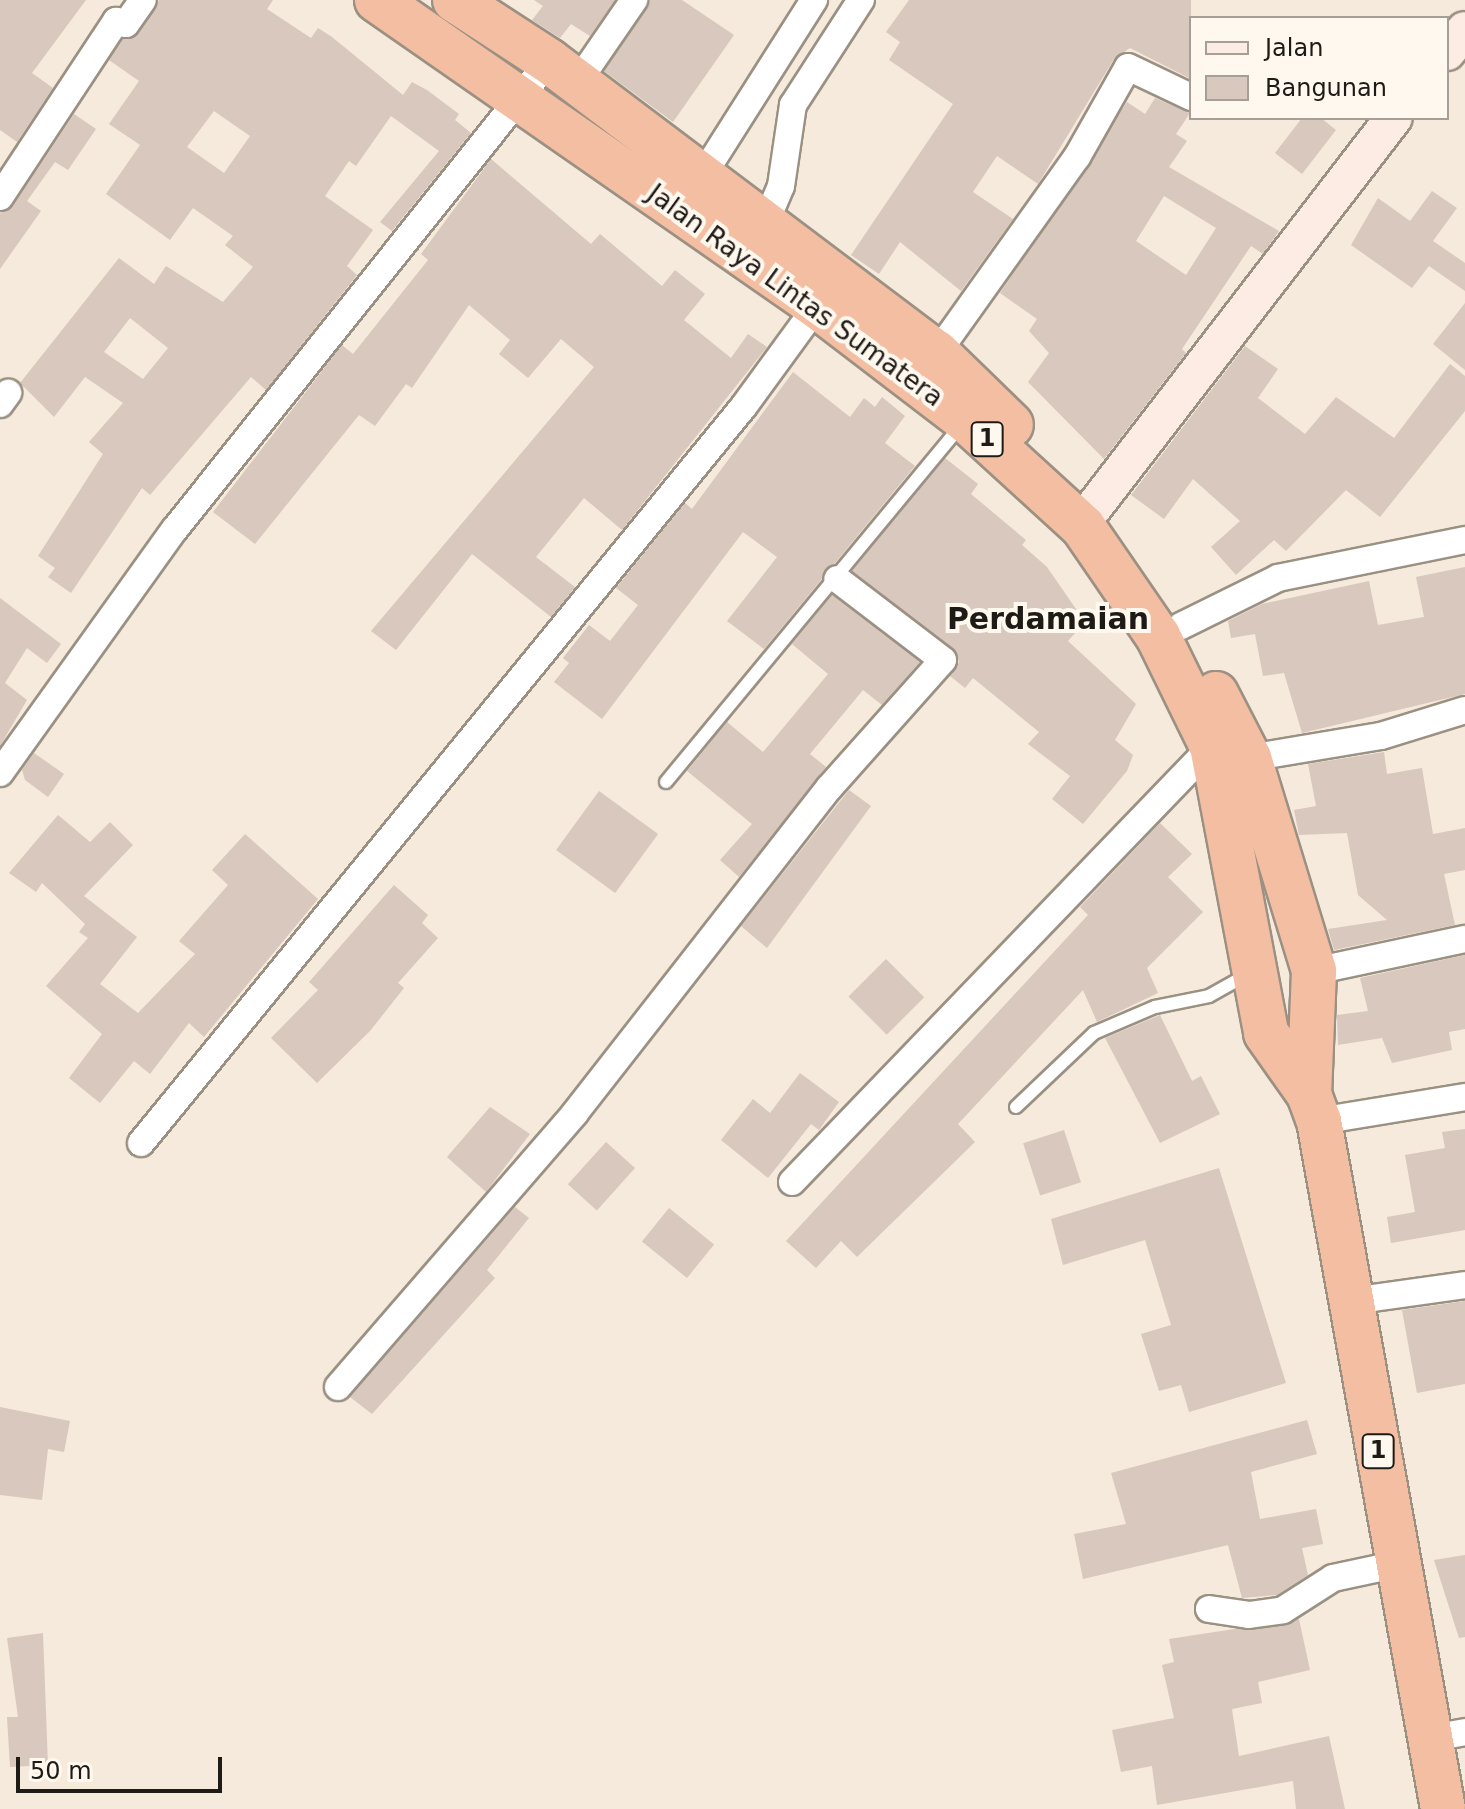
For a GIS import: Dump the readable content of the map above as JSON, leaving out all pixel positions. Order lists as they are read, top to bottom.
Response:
{
  "streets": {
    "highway": ["Jalan Raya Lintas Sumatera", "1"]
  },
  "districts": ["Perdamaian"],
  "legend": ["Jalan", "Bangunan"],
  "scale_bar": "50 m"
}
